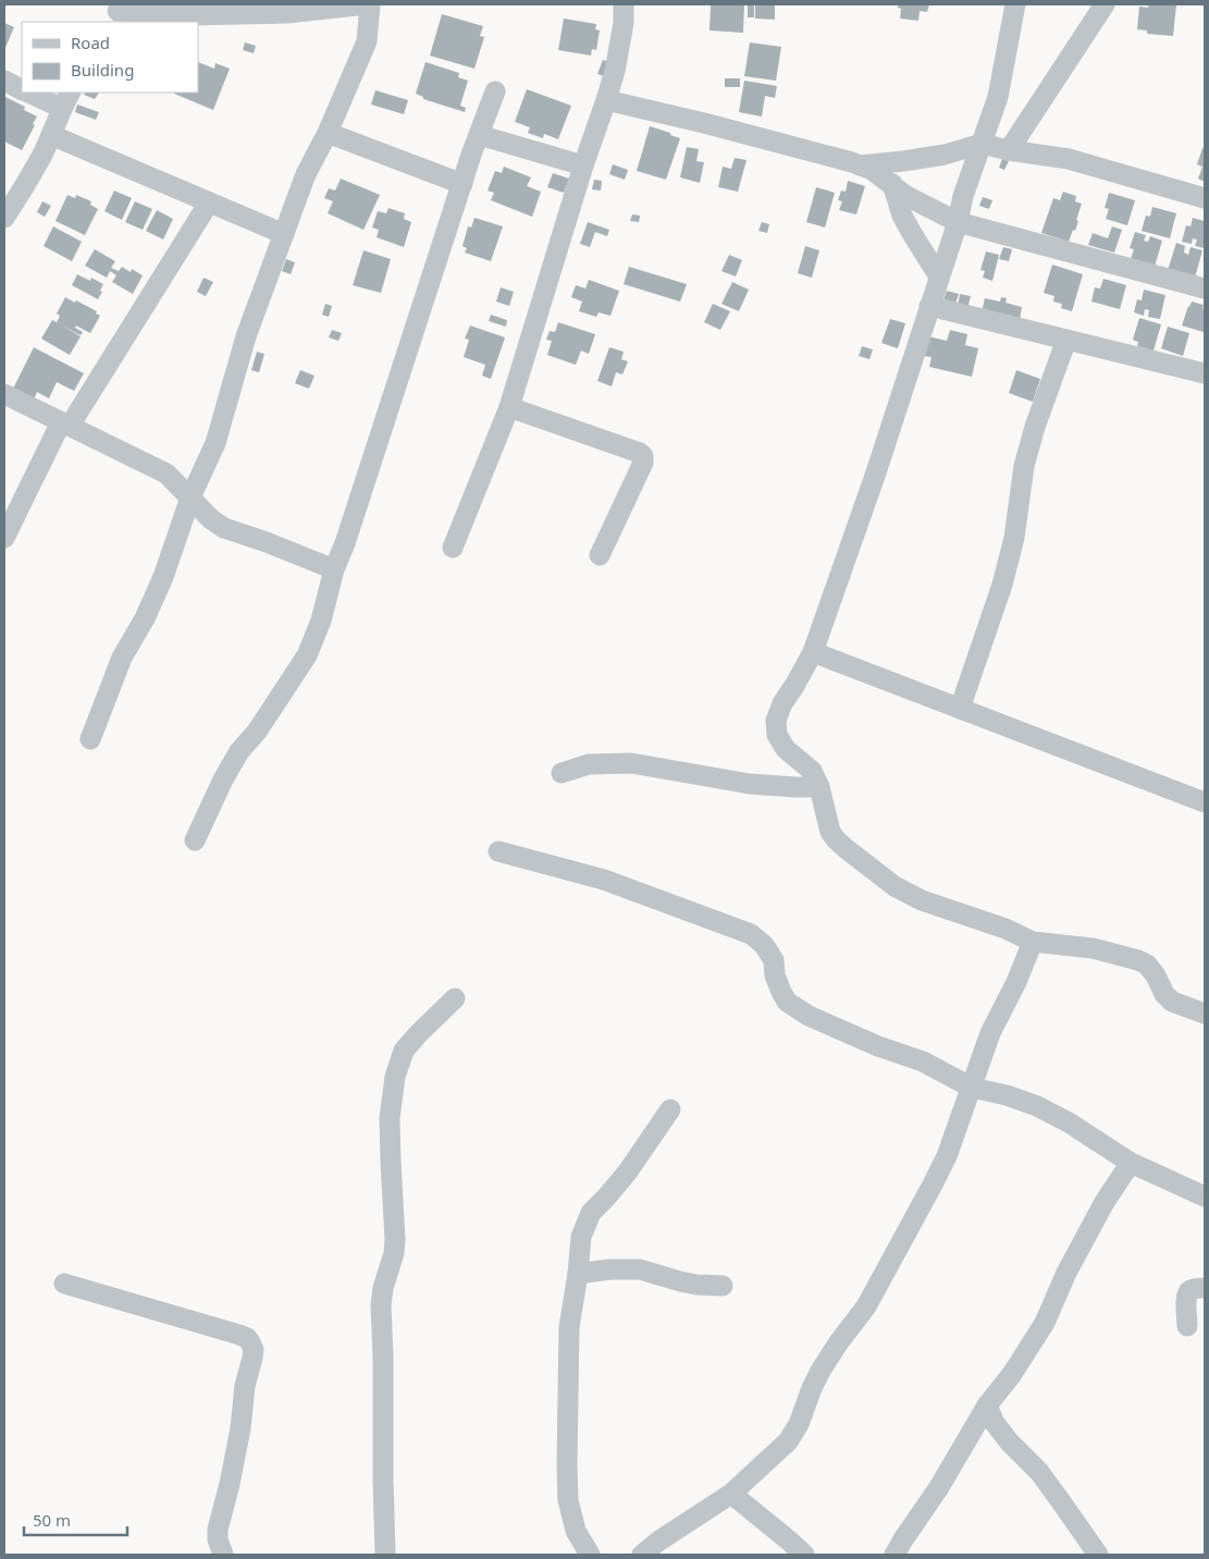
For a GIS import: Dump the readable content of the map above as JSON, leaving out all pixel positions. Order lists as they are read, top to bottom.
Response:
{
  "legend": ["Road", "Building"],
  "scale_bar": "50 m"
}
